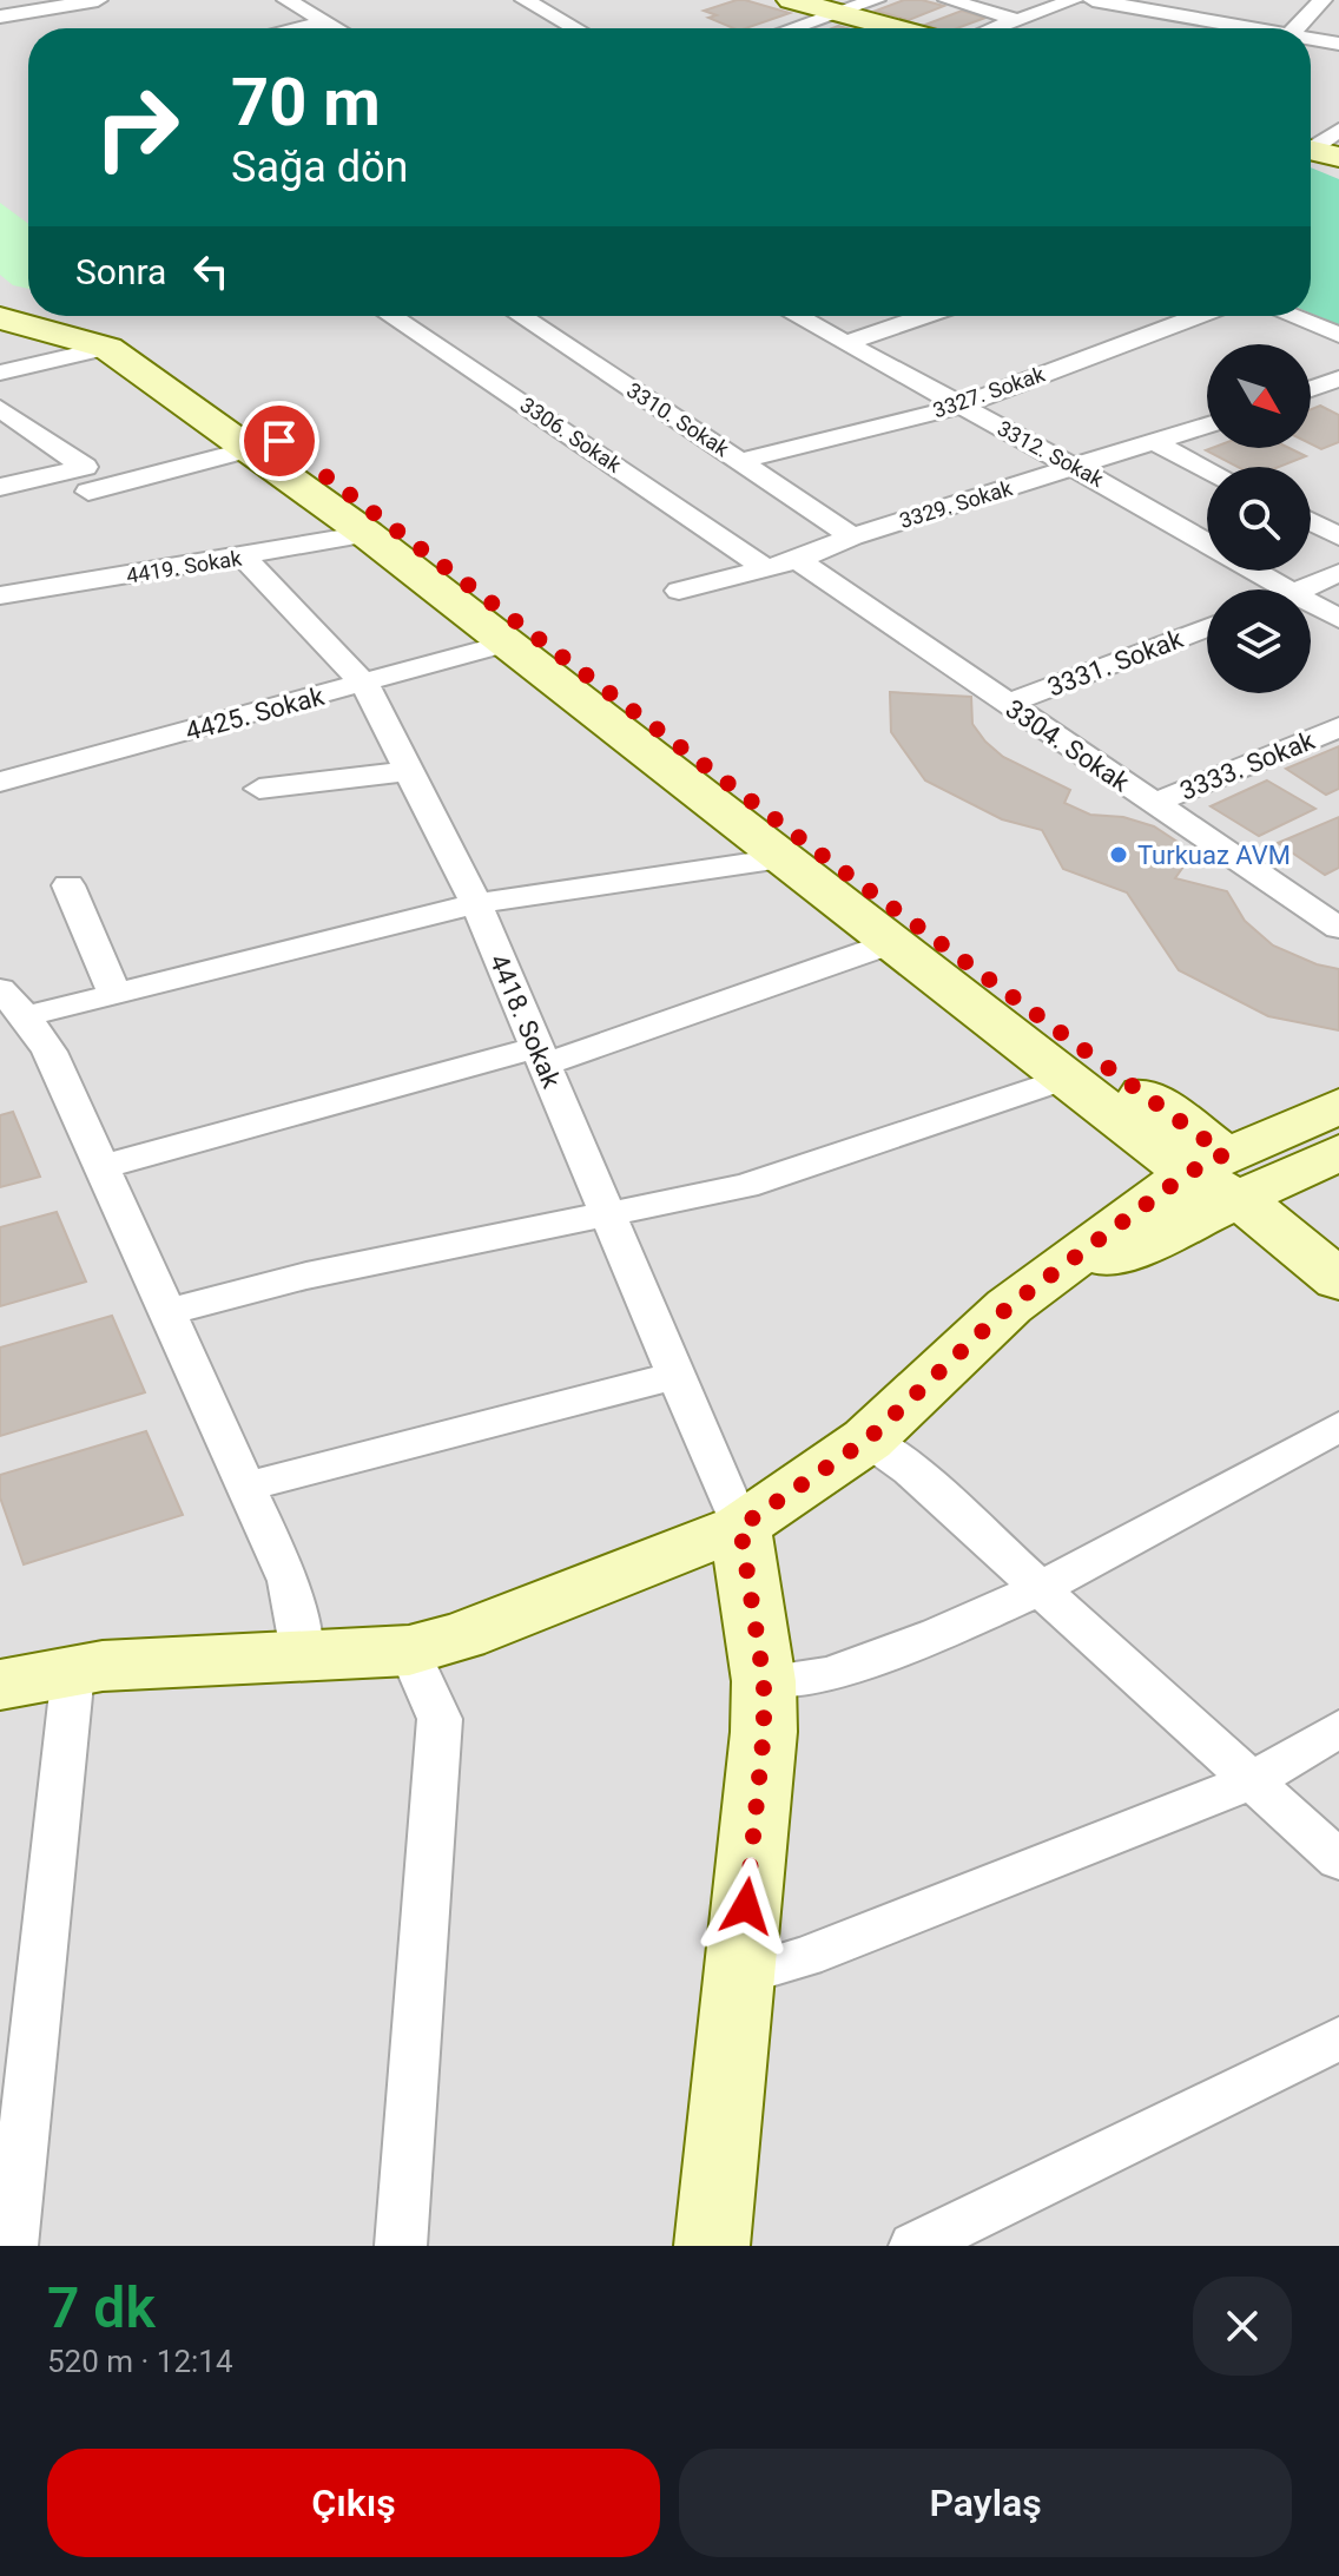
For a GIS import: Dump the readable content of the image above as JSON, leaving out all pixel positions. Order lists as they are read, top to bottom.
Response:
{
  "streets": {
    "street": [
      "3327. Sokak",
      "3310. Sokak",
      "3306. Sokak",
      "3312. Sokak",
      "3329. Sokak",
      "4419. Sokak",
      "3331. Sokak",
      "4425. Sokak",
      "3304. Sokak",
      "3333. Sokak",
      "4418. Sokak"
    ]
  },
  "crossings": [
    ["3327. Sokak", "3310. Sokak"],
    ["3327. Sokak", "3312. Sokak"],
    ["3310. Sokak", "3329. Sokak"],
    ["3306. Sokak", "3329. Sokak"],
    ["3312. Sokak", "3329. Sokak"],
    ["3329. Sokak", "3304. Sokak"],
    ["4419. Sokak", "4418. Sokak"],
    ["3331. Sokak", "3304. Sokak"],
    ["4425. Sokak", "4418. Sokak"],
    ["3304. Sokak", "3333. Sokak"]
  ],
  "places": ["Turkuaz AVM"],
  "north": "bottom right",
  "page": {
    "turn": ["70 m", "Sağa dön"],
    "then": "Sonra",
    "heading": ["7 dk", "520 m · 12:14"],
    "buttons": ["Çıkış", "Paylaş"]
  }
}
